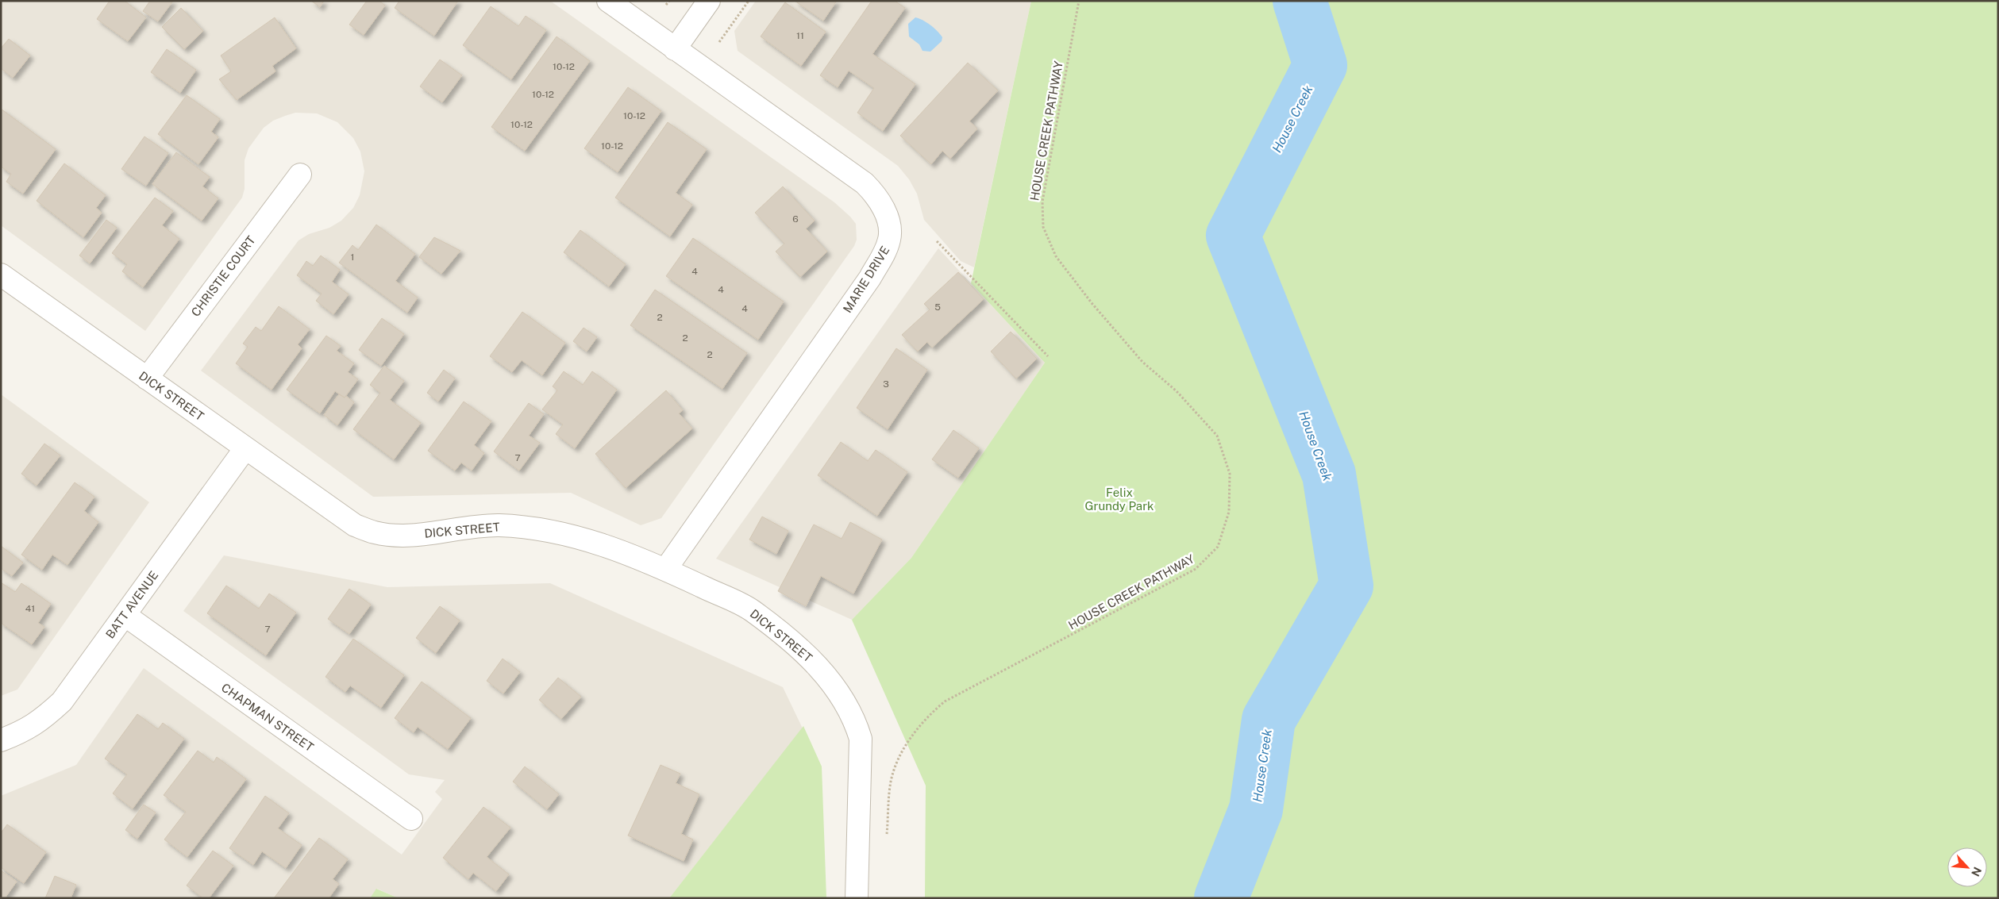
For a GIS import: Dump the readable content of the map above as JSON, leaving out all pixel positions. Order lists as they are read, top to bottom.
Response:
{
  "streets": {
    "street": [
      "CHRISTIE COURT",
      "MARIE DRIVE",
      "DICK STREET",
      "BATT AVENUE",
      "CHAPMAN STREET"
    ],
    "path": ["HOUSE CREEK PATHWAY"]
  },
  "crossings": [
    ["CHRISTIE COURT", "DICK STREET"],
    ["MARIE DRIVE", "DICK STREET"],
    ["DICK STREET", "BATT AVENUE"],
    ["BATT AVENUE", "CHAPMAN STREET"]
  ],
  "water": ["House Creek"],
  "parks": ["Felix Grundy Park"],
  "house_numbers": [
    "11",
    "10-12",
    "10-12",
    "10-12",
    "10-12",
    "10-12",
    "6",
    "1",
    "4",
    "4",
    "5",
    "4",
    "2",
    "2",
    "2",
    "3",
    "7",
    "41",
    "7"
  ],
  "north": "bottom right"
}
